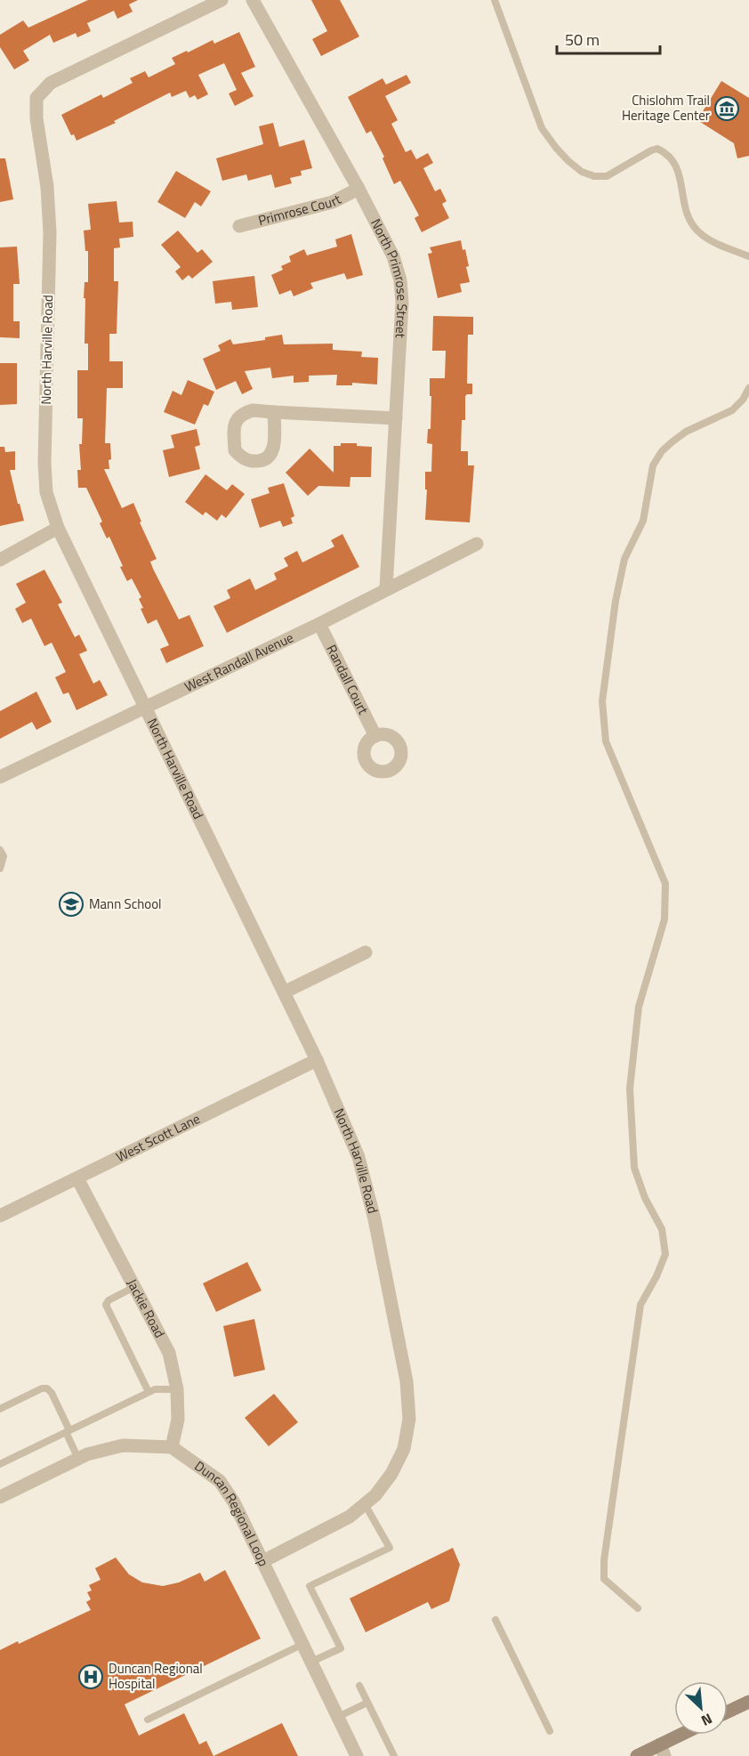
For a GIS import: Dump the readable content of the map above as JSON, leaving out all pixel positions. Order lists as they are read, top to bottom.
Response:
{
  "streets": {
    "street": [
      "Primrose Court",
      "North Primrose Street",
      "North Harville Road",
      "West Randall Avenue",
      "Randall Court",
      "West Scott Lane",
      "Jackie Road",
      "Duncan Regional Loop"
    ]
  },
  "crossings": [
    ["Primrose Court", "North Primrose Street"],
    ["North Primrose Street", "West Randall Avenue"],
    ["North Harville Road", "West Randall Avenue"],
    ["North Harville Road", "West Scott Lane"],
    ["North Harville Road", "Duncan Regional Loop"],
    ["West Randall Avenue", "Randall Court"],
    ["West Scott Lane", "Jackie Road"],
    ["Jackie Road", "Duncan Regional Loop"]
  ],
  "places": {
    "museum": ["Chislohm Trail Heritage Center"],
    "school or university": ["Mann School"],
    "hospital": ["Duncan Regional Hospital"]
  },
  "scale_bar": "50 m",
  "north": "bottom right"
}
